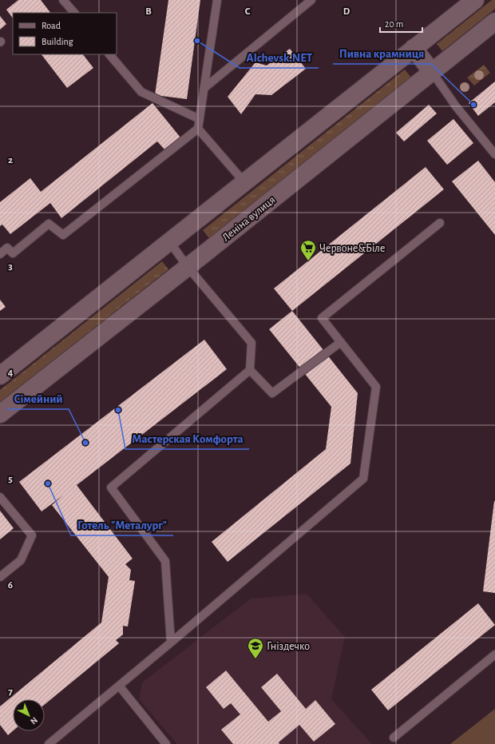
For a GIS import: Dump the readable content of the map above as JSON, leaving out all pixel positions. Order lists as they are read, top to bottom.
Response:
{
  "streets": {
    "street": ["Леніна вулиця"]
  },
  "places": {
    "other": [
      "Alchevsk.NET",
      "Пивна крамниця",
      "Мастерская Комфорта",
      "Сімейний",
      "Готель \"Металург\""
    ],
    "supermarket": ["Червоне&Біле"],
    "school or university": ["Гніздечко"]
  },
  "legend": ["Road", "Building"],
  "scale_bar": "20 m",
  "north": "bottom right",
  "grid": {
    "columns": ["B", "C", "D"],
    "rows": [
      "2",
      "3",
      "4",
      "5",
      "6",
      "7"
    ]
  }
}
